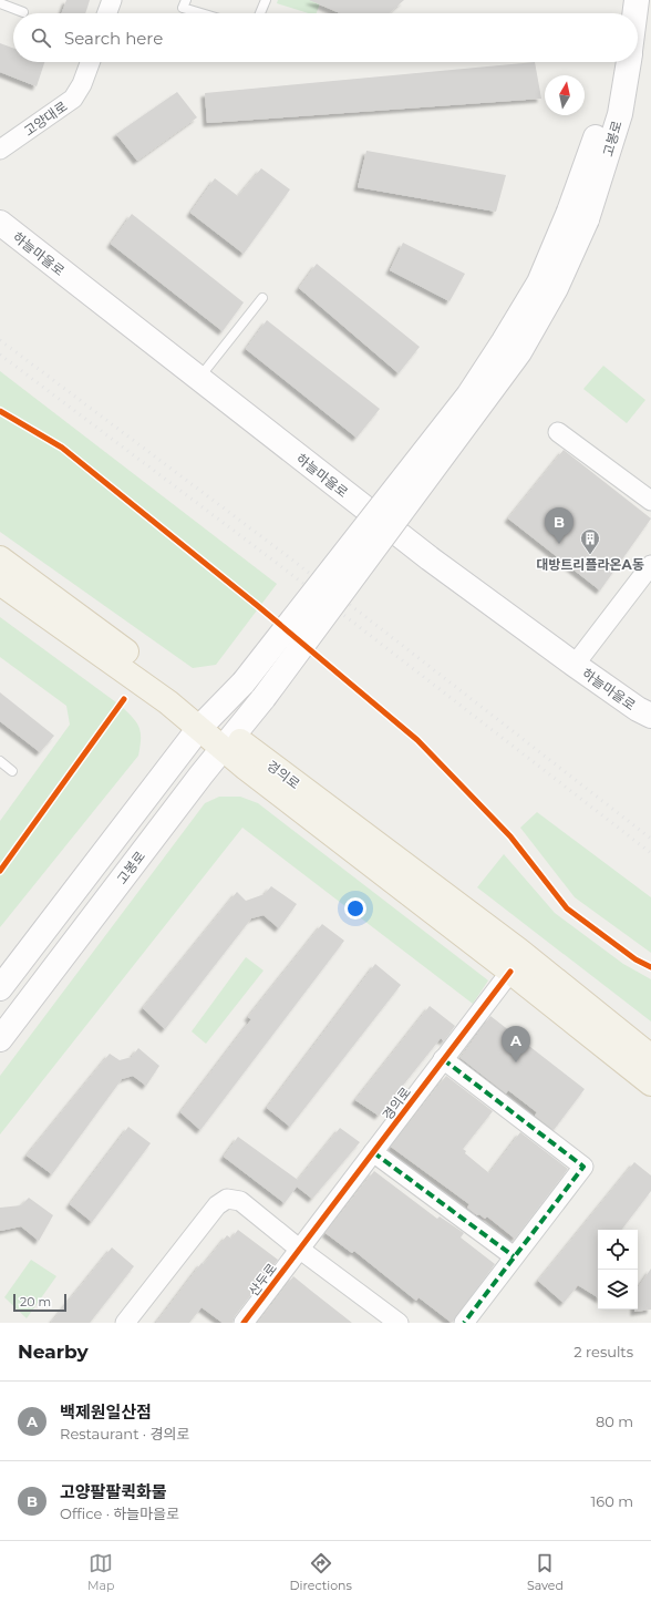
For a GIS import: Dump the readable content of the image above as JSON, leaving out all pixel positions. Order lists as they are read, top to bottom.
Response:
{
  "streets": {
    "main road": ["고봉로", "하늘마을로", "경의로"],
    "street": ["고양대로", "산두로"]
  },
  "crossings": [
    ["고봉로", "경의로"],
    ["경의로", "산두로"]
  ],
  "places": {
    "building": ["대방트리플라온A동"]
  },
  "scale_bar": "20 m",
  "north": "top",
  "page": {
    "search": "Search here",
    "pins": ["B", "A"],
    "scale": "20 m",
    "heading": ["Nearby", "2 results"],
    "list": [
      {
        "mark": "A",
        "name": "백제원일산점",
        "note": "Restaurant · 경의로",
        "value": "80 m"
      },
      {
        "mark": "B",
        "name": "고양팔팔퀵화물",
        "note": "Office · 하늘마을로",
        "value": "160 m"
      }
    ],
    "nav": ["Map", "Directions", "Saved"]
  }
}
